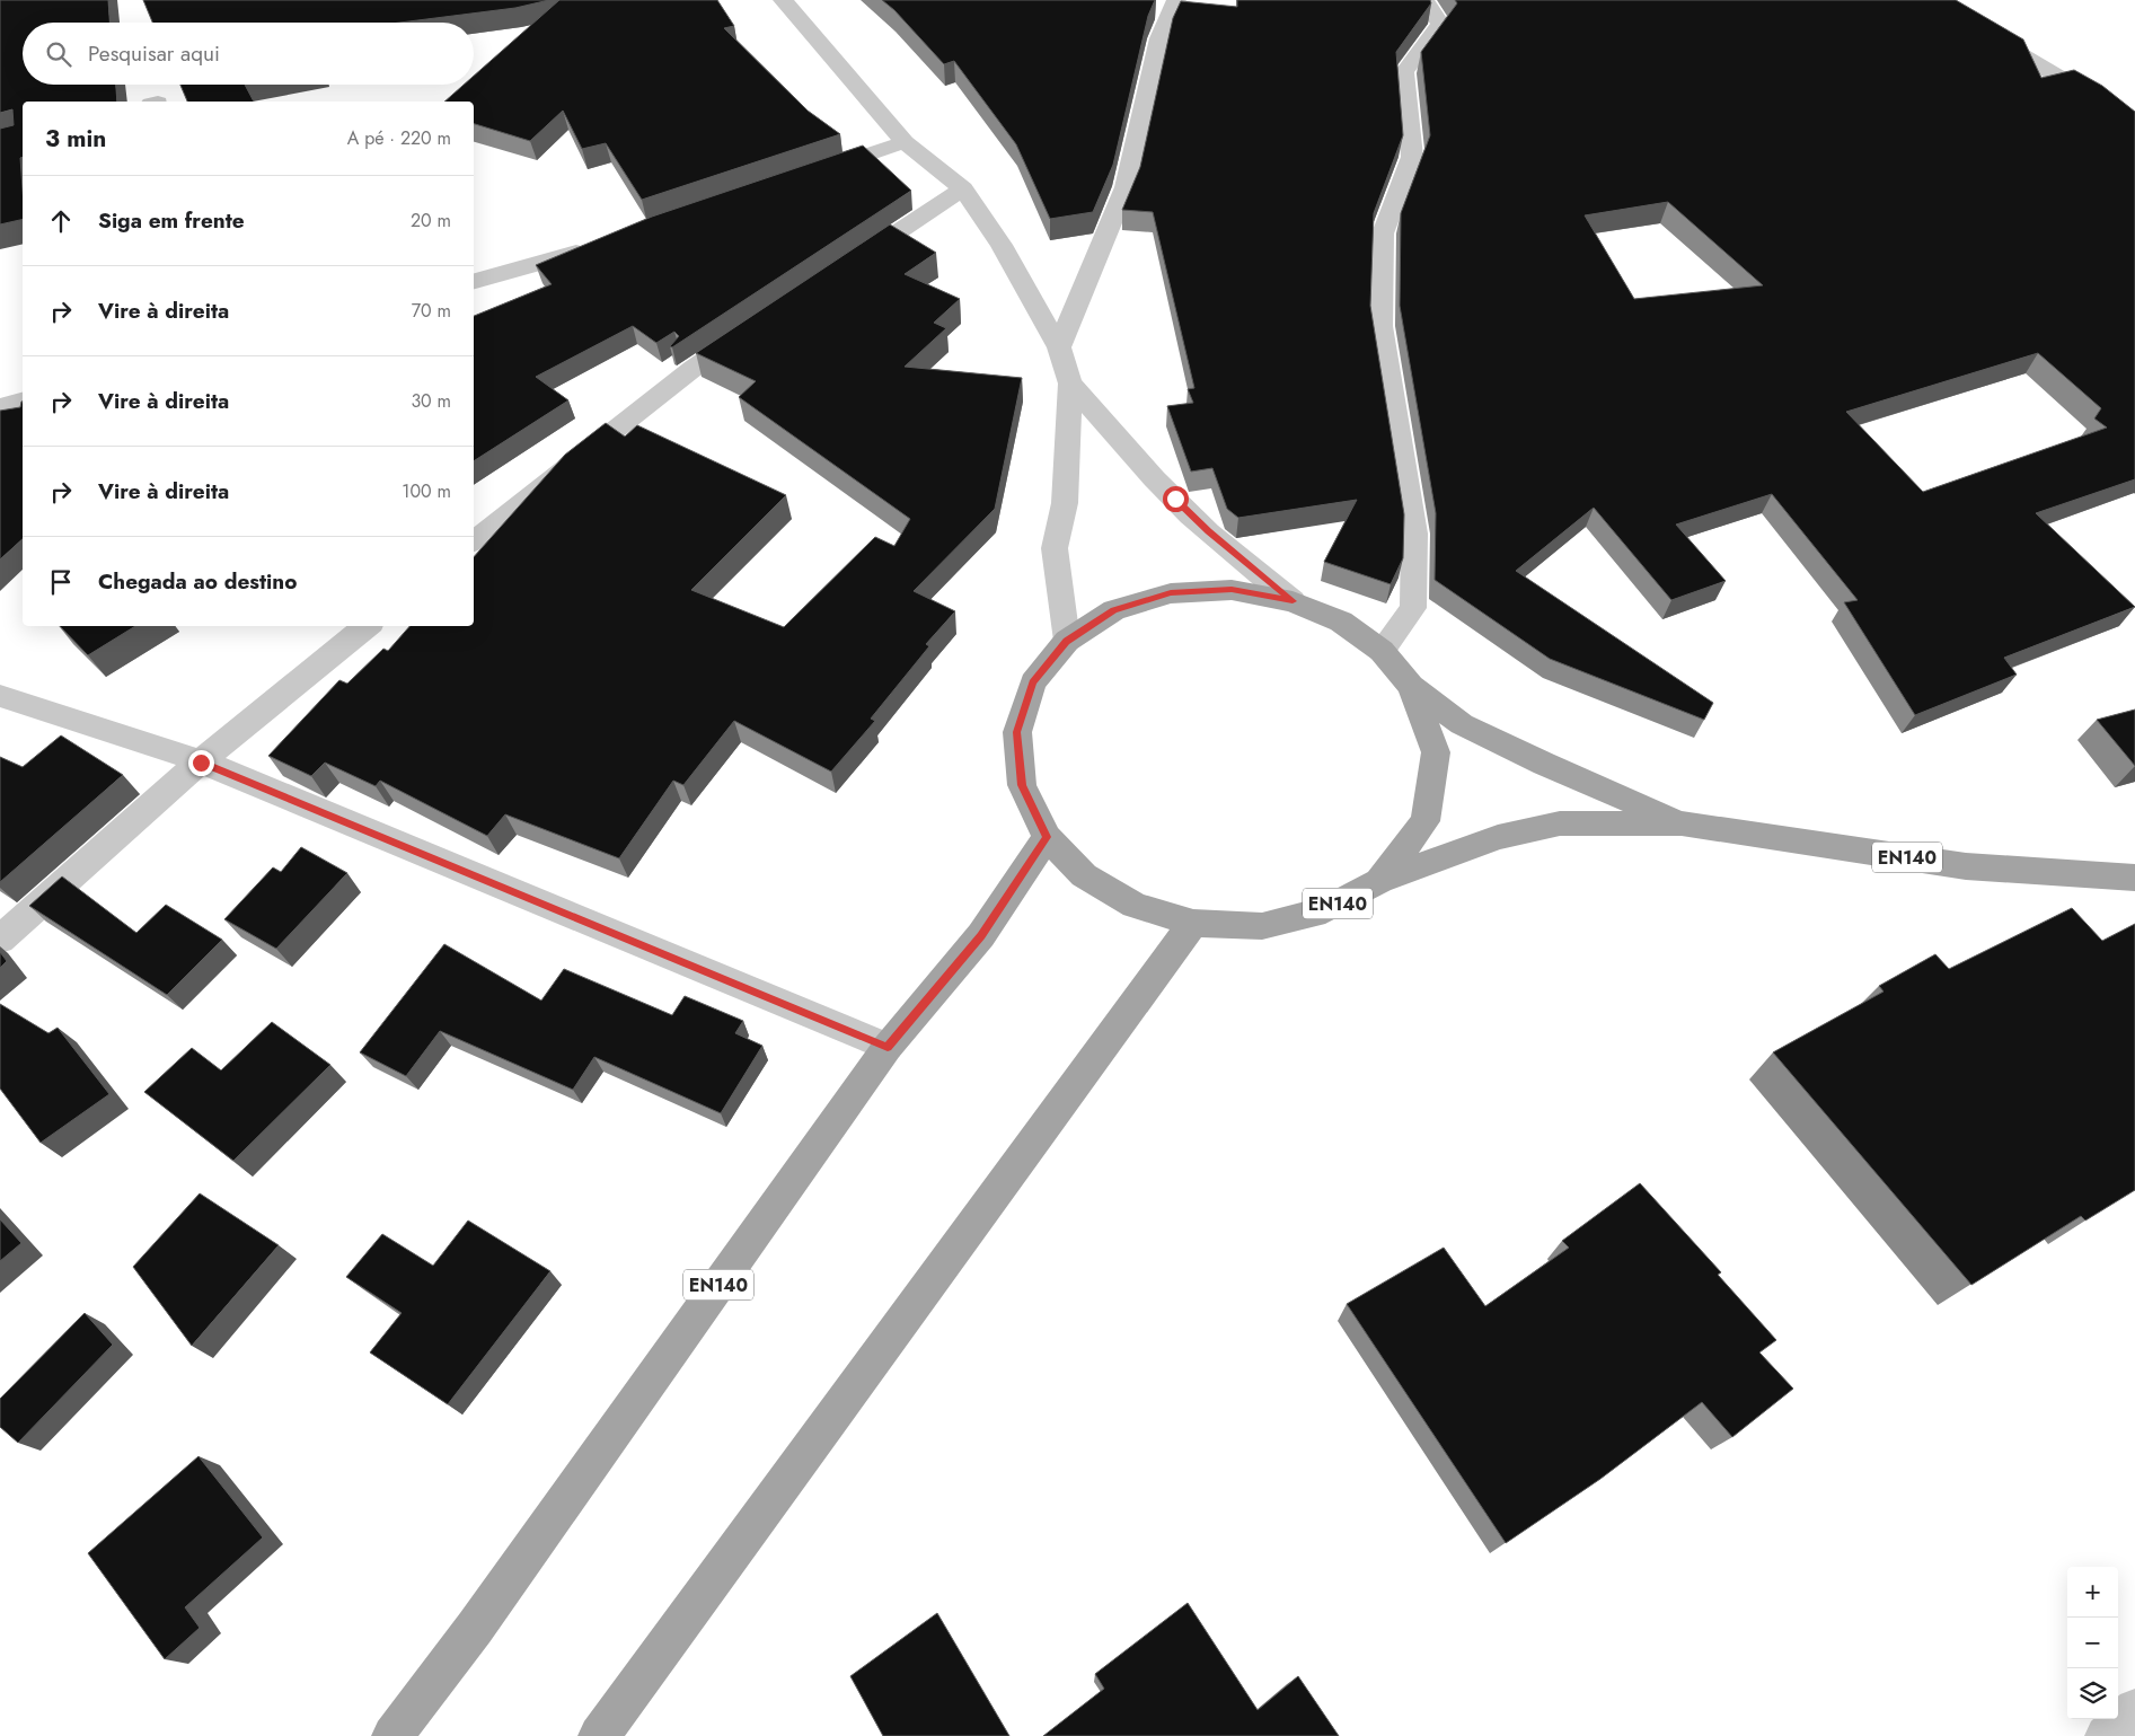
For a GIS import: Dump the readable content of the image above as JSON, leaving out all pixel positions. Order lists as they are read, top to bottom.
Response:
{
  "streets": {
    "main road": ["EN140"]
  },
  "page": {
    "search": "Pesquisar aqui",
    "heading": ["3 min", "A pé · 220 m"],
    "list": [
      ["Siga em frente", "20 m"],
      ["Vire à direita", "70 m"],
      ["Vire à direita", "30 m"],
      ["Vire à direita", "100 m"],
      "Chegada ao destino"
    ],
    "map_buttons": ["+", "−"]
  }
}
